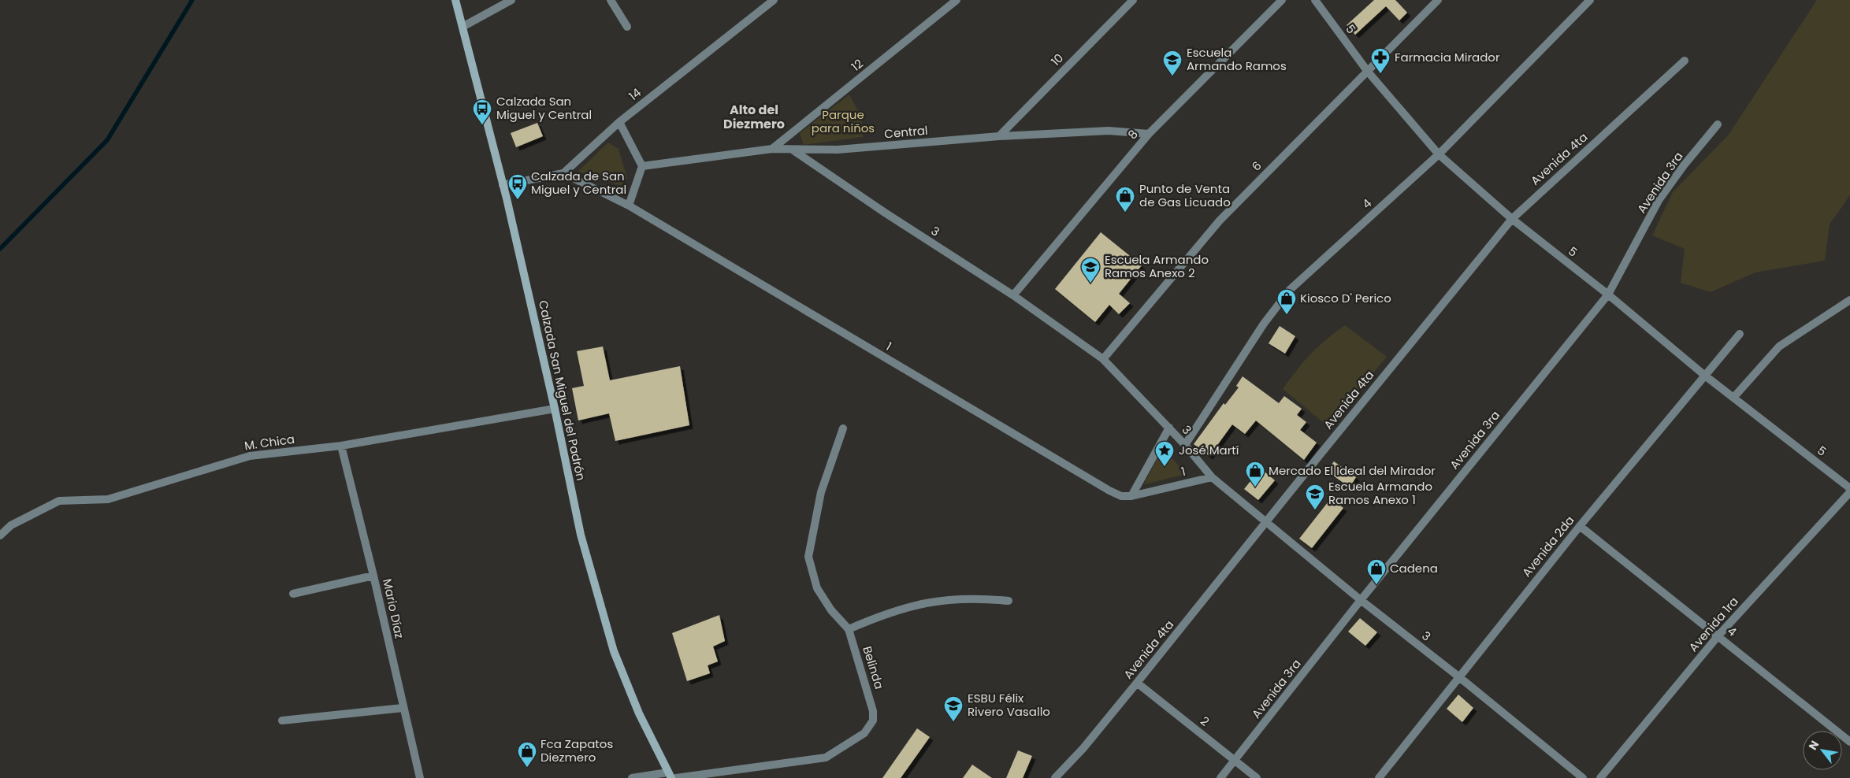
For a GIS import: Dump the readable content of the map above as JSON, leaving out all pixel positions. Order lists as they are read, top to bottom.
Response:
{
  "streets": {
    "main road": ["Calzada San Miguel del Padrón"],
    "street": [
      "5",
      "10",
      "12",
      "14",
      "Central",
      "8",
      "Avenida 4ta",
      "6",
      "Avenida 3ra",
      "4",
      "3",
      "1",
      "M. Chica",
      "Avenida 2da",
      "Mario Díaz",
      "Avenida 1ra",
      "Belinda",
      "2"
    ]
  },
  "crossings": [
    ["5", "Avenida 4ta"],
    ["5", "6"],
    ["5", "Avenida 3ra"],
    ["5", "4"],
    ["5", "Avenida 2da"],
    ["10", "Central"],
    ["12", "Central"],
    ["14", "1"],
    ["Central", "8"],
    ["Central", "3"],
    ["8", "3"],
    ["Avenida 4ta", "3"],
    ["Avenida 4ta", "2"],
    ["6", "3"],
    ["Avenida 3ra", "3"],
    ["Avenida 3ra", "2"],
    ["4", "3"],
    ["4", "Avenida 2da"],
    ["4", "Avenida 1ra"],
    ["3", "1"],
    ["3", "Avenida 2da"],
    ["Calzada San Miguel del Padrón", "M. Chica"],
    ["M. Chica", "Mario Díaz"]
  ],
  "districts": ["Alto del Diezmero"],
  "parks": ["Parque para niños"],
  "places": {
    "pharmacy": ["Farmacia Mirador"],
    "school or university": [
      "Escuela Armando Ramos",
      "Escuela Armando Ramos Anexo 2",
      "Escuela Armando Ramos Anexo 1",
      "ESBU Félix Rivero Vasallo"
    ],
    "bus stop": ["Calzada San Miguel y Central", "Calzada de San Miguel y Central"],
    "shop": [
      "Punto de Venta de Gas Licuado",
      "Kiosco D' Perico",
      "Mercado El Ideal del Mirador",
      "Cadena",
      "Fca Zapatos Diezmero"
    ],
    "place": ["José Martí"]
  },
  "north": "top left"
}
